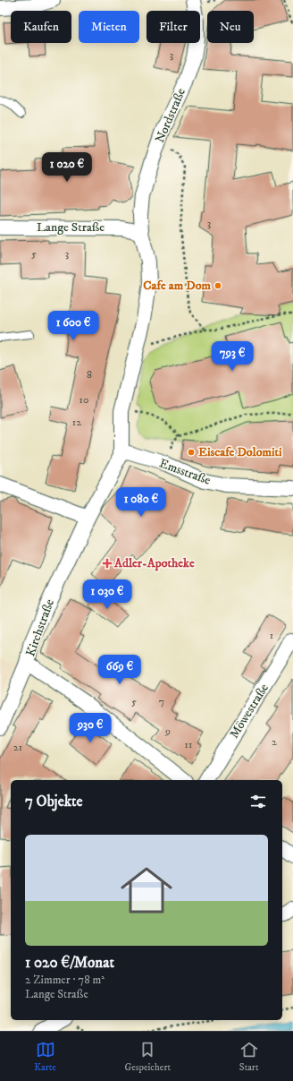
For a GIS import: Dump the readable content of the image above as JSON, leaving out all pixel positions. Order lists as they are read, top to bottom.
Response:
{
  "streets": {
    "street": [
      "Nordstraße",
      "Lange Straße",
      "Emsstraße",
      "Kirchstraße",
      "Möwestraße"
    ]
  },
  "crossings": [
    ["Nordstraße", "Lange Straße"],
    ["Emsstraße", "Kirchstraße"]
  ],
  "places": {
    "other": ["Cafe am Dom", "Eiscafe Dolomiti"],
    "health": ["Adler-Apotheke"]
  },
  "house_numbers": [
    "3",
    "3",
    "5",
    "3",
    "8",
    "10",
    "12",
    "1",
    "5",
    "7",
    "9",
    "2",
    "11",
    "21"
  ],
  "page": {
    "chip": [
      "Kaufen",
      "Mieten",
      "Filter",
      "Neu"
    ],
    "price": [
      "1 020 €",
      "1 600 €",
      "793 €",
      "1 080 €",
      "1 030 €",
      "669 €",
      "930 €"
    ],
    "heading": "7 Objekte",
    "list": [
      {
        "name": "1 020 €/Monat",
        "note": "2 Zimmer · 78 m² · Lange Straße"
      }
    ],
    "tabs": ["Karte", "Gespeichert", "Start"]
  }
}
